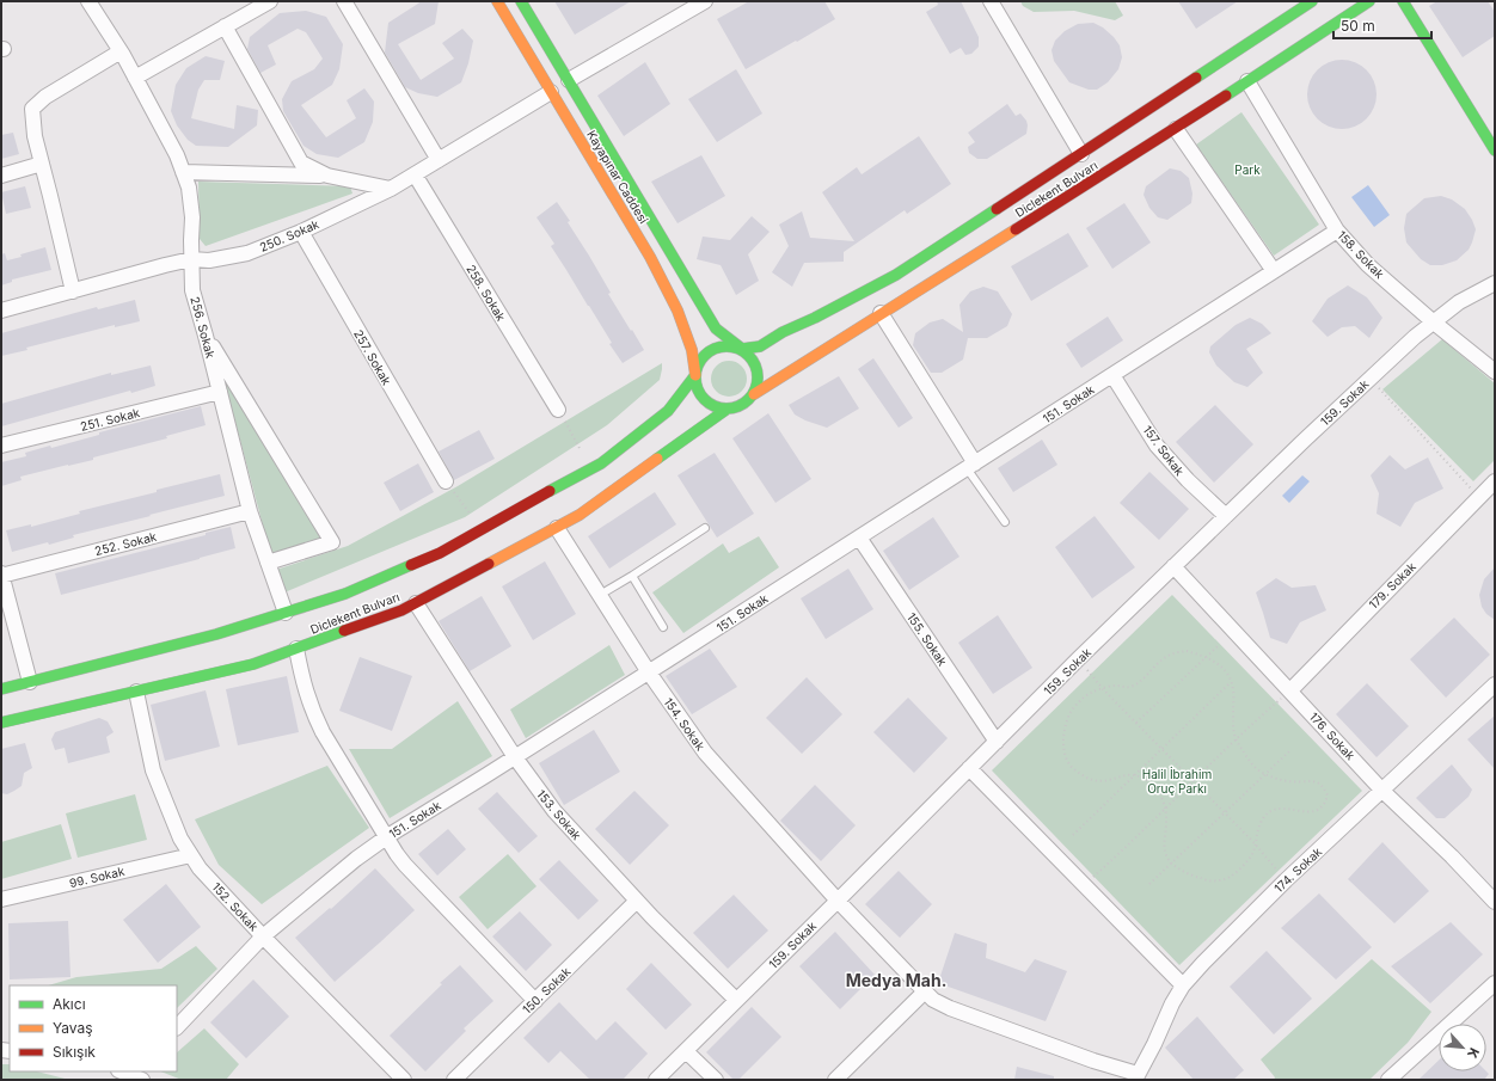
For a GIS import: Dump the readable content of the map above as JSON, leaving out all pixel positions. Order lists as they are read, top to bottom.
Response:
{
  "streets": {
    "main road": ["Kayapınar Caddesi", "Diclekent Bulvarı"],
    "street": [
      "250. Sokak",
      "158. Sokak",
      "258. Sokak",
      "256. Sokak",
      "257. Sokak",
      "159. Sokak",
      "151. Sokak",
      "251. Sokak",
      "157. Sokak",
      "252. Sokak",
      "179. Sokak",
      "155. Sokak",
      "154. Sokak",
      "176. Sokak",
      "153. Sokak",
      "174. Sokak",
      "99. Sokak",
      "152. Sokak",
      "150. Sokak"
    ]
  },
  "crossings": [
    ["Kayapınar Caddesi", "Diclekent Bulvarı"],
    ["Kayapınar Caddesi", "250. Sokak"],
    ["Diclekent Bulvarı", "158. Sokak"],
    ["Diclekent Bulvarı", "256. Sokak"],
    ["Diclekent Bulvarı", "154. Sokak"],
    ["Diclekent Bulvarı", "153. Sokak"],
    ["Diclekent Bulvarı", "152. Sokak"],
    ["250. Sokak", "258. Sokak"],
    ["250. Sokak", "256. Sokak"],
    ["250. Sokak", "257. Sokak"],
    ["158. Sokak", "159. Sokak"],
    ["158. Sokak", "151. Sokak"],
    ["256. Sokak", "251. Sokak"],
    ["256. Sokak", "252. Sokak"],
    ["159. Sokak", "157. Sokak"],
    ["159. Sokak", "155. Sokak"],
    ["159. Sokak", "154. Sokak"],
    ["159. Sokak", "176. Sokak"],
    ["159. Sokak", "153. Sokak"],
    ["151. Sokak", "157. Sokak"],
    ["151. Sokak", "155. Sokak"],
    ["151. Sokak", "154. Sokak"],
    ["151. Sokak", "153. Sokak"],
    ["151. Sokak", "152. Sokak"],
    ["179. Sokak", "176. Sokak"],
    ["154. Sokak", "174. Sokak"],
    ["176. Sokak", "174. Sokak"],
    ["153. Sokak", "150. Sokak"],
    ["99. Sokak", "152. Sokak"]
  ],
  "districts": ["Medya Mah."],
  "parks": ["Park", "Halil İbrahim Oruç Parkı"],
  "legend": ["Akıcı", "Yavaş", "Sıkışık"],
  "scale_bar": "50 m",
  "north": "bottom right"
}
